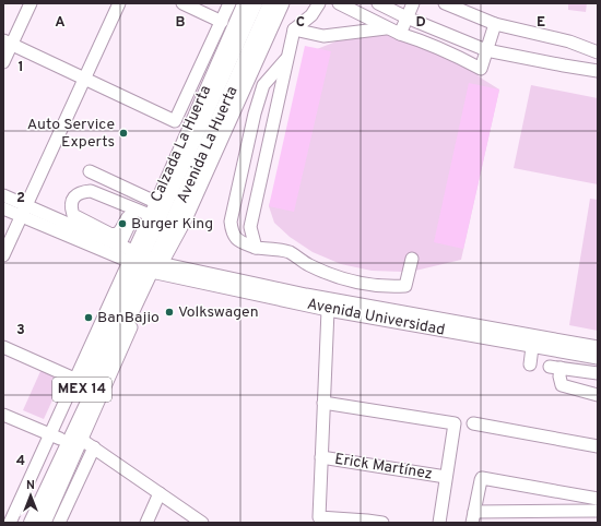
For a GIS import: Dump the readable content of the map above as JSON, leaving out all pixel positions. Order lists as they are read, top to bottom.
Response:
{
  "streets": {
    "main road": ["Avenida La Huerta", "MEX 14"],
    "street": ["Calzada La Huerta", "Avenida Universidad", "Erick Martínez"]
  },
  "crossings": [
    ["Calzada La Huerta", "Avenida La Huerta"],
    ["Calzada La Huerta", "Avenida Universidad"],
    ["Avenida La Huerta", "Avenida Universidad"]
  ],
  "places": [
    "Auto Service Experts",
    "Burger King",
    "Volkswagen",
    "BanBajio"
  ],
  "north": "top",
  "grid": {
    "columns": [
      "A",
      "B",
      "C",
      "D",
      "E"
    ],
    "rows": [
      "1",
      "2",
      "3",
      "4"
    ]
  }
}
